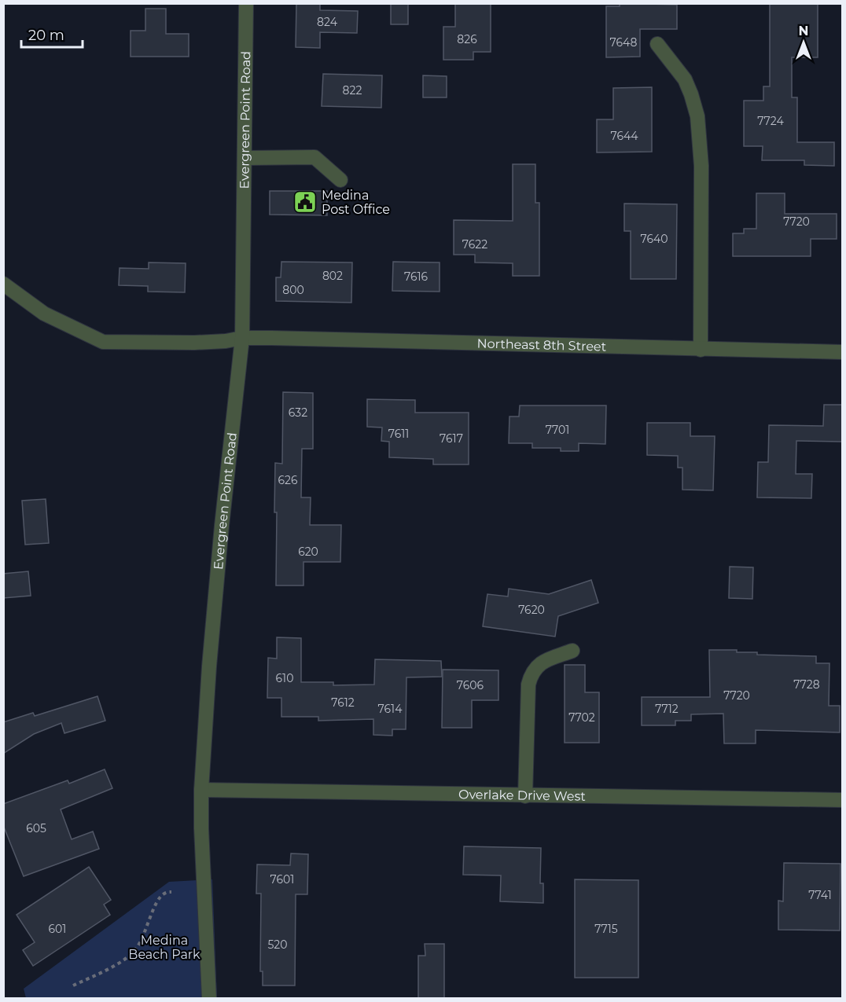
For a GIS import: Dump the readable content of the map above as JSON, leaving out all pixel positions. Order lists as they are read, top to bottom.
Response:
{
  "streets": {
    "street": ["Evergreen Point Road", "Northeast 8th Street", "Overlake Drive West"]
  },
  "crossings": [
    ["Evergreen Point Road", "Northeast 8th Street"],
    ["Evergreen Point Road", "Overlake Drive West"]
  ],
  "parks": ["Medina Beach Park"],
  "places": {
    "public building": ["Medina Post Office"]
  },
  "house_numbers": [
    "824",
    "826",
    "7648",
    "822",
    "7724",
    "7644",
    "7720",
    "7640",
    "7622",
    "802",
    "7616",
    "800",
    "632",
    "7701",
    "7611",
    "7617",
    "626",
    "620",
    "7620",
    "610",
    "7728",
    "7606",
    "7720",
    "7612",
    "7614",
    "7712",
    "7702",
    "605",
    "7601",
    "7741",
    "601",
    "7715",
    "520"
  ],
  "scale_bar": "20 m",
  "north": "top"
}
